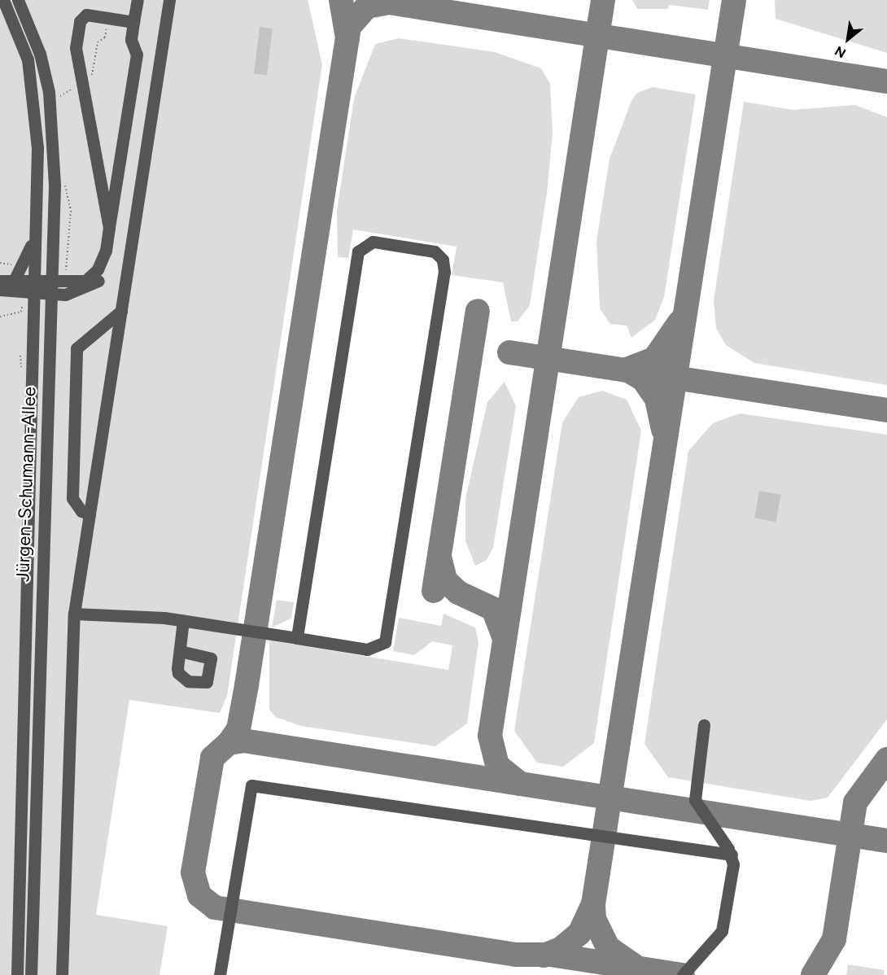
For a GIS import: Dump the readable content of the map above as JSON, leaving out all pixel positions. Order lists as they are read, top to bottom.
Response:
{
  "streets": {
    "street": ["Jürgen-Schumann-Allee"]
  },
  "north": "bottom left"
}
